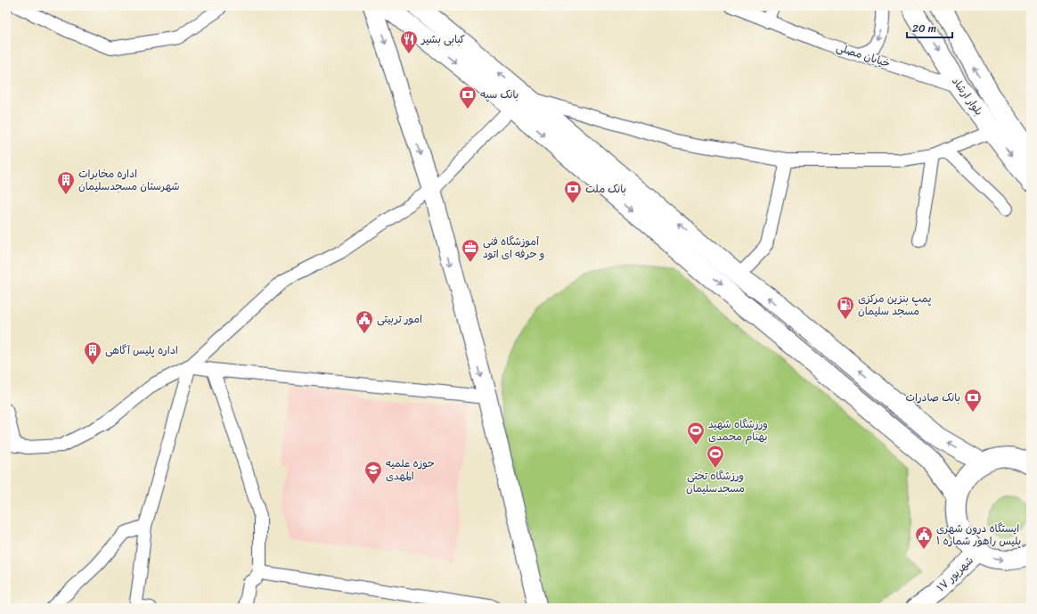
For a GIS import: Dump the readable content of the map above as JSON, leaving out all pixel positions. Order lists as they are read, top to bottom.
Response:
{
  "streets": {
    "main road": ["بلوار ارشاد", "۱۷ شهریور"],
    "street": ["خیابان مصلی"]
  },
  "crossings": [
    ["خیابان مصلی", "بلوار ارشاد"]
  ],
  "places": {
    "restaurant": ["کبابی بشیر"],
    "bank": ["بانک سپه", "بانک ملت", "بانک صادرات"],
    "building": ["اداره مخابرات شهرستان مسجدسلیمان", "اداره پلیس آگاهی"],
    "office": ["آموزشگاه فنی و حرفه ای اتود"],
    "fuel station": ["پمپ بنزین مرکزی مسجد سلیمان"],
    "public building": ["امور تربیتی", "ایستگاه درون شهری پلیس راهور شماره ۱"],
    "sports": ["ورزشگاه شهید بهنام محمدی", "ورزشگاه تختی مسجدسلیمان"],
    "school or university": ["حوزه علمیه المهدی"]
  },
  "scale_bar": "20 m"
}
